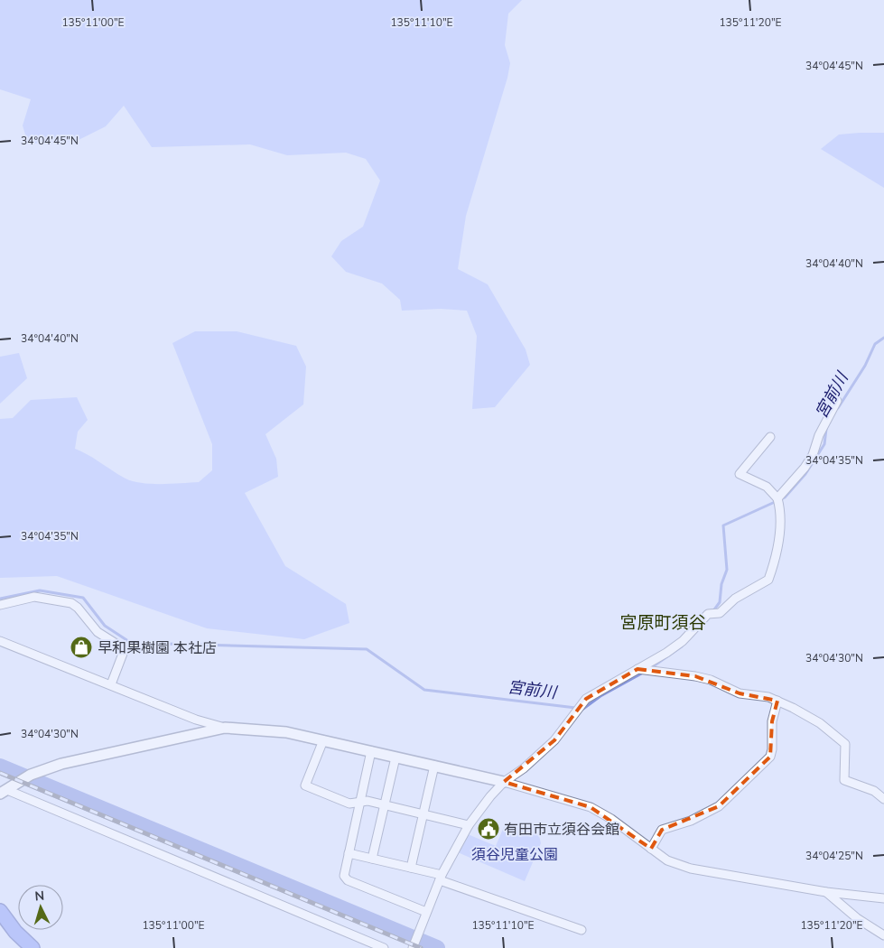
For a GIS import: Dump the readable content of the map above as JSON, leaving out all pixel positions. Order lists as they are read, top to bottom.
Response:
{
  "districts": ["宮原町須谷"],
  "water": ["宮前川"],
  "parks": ["須谷児童公園"],
  "places": {
    "shop": ["早和果樹園 本社店"],
    "public building": ["有田市立須谷会館"]
  },
  "north": "top",
  "coordinates": [
    "135°11'00\"E",
    "135°11'10\"E",
    "135°11'20\"E",
    "34°04'45\"N",
    "34°04'40\"N",
    "34°04'35\"N",
    "34°04'30\"N",
    "34°04'25\"N"
  ]
}
